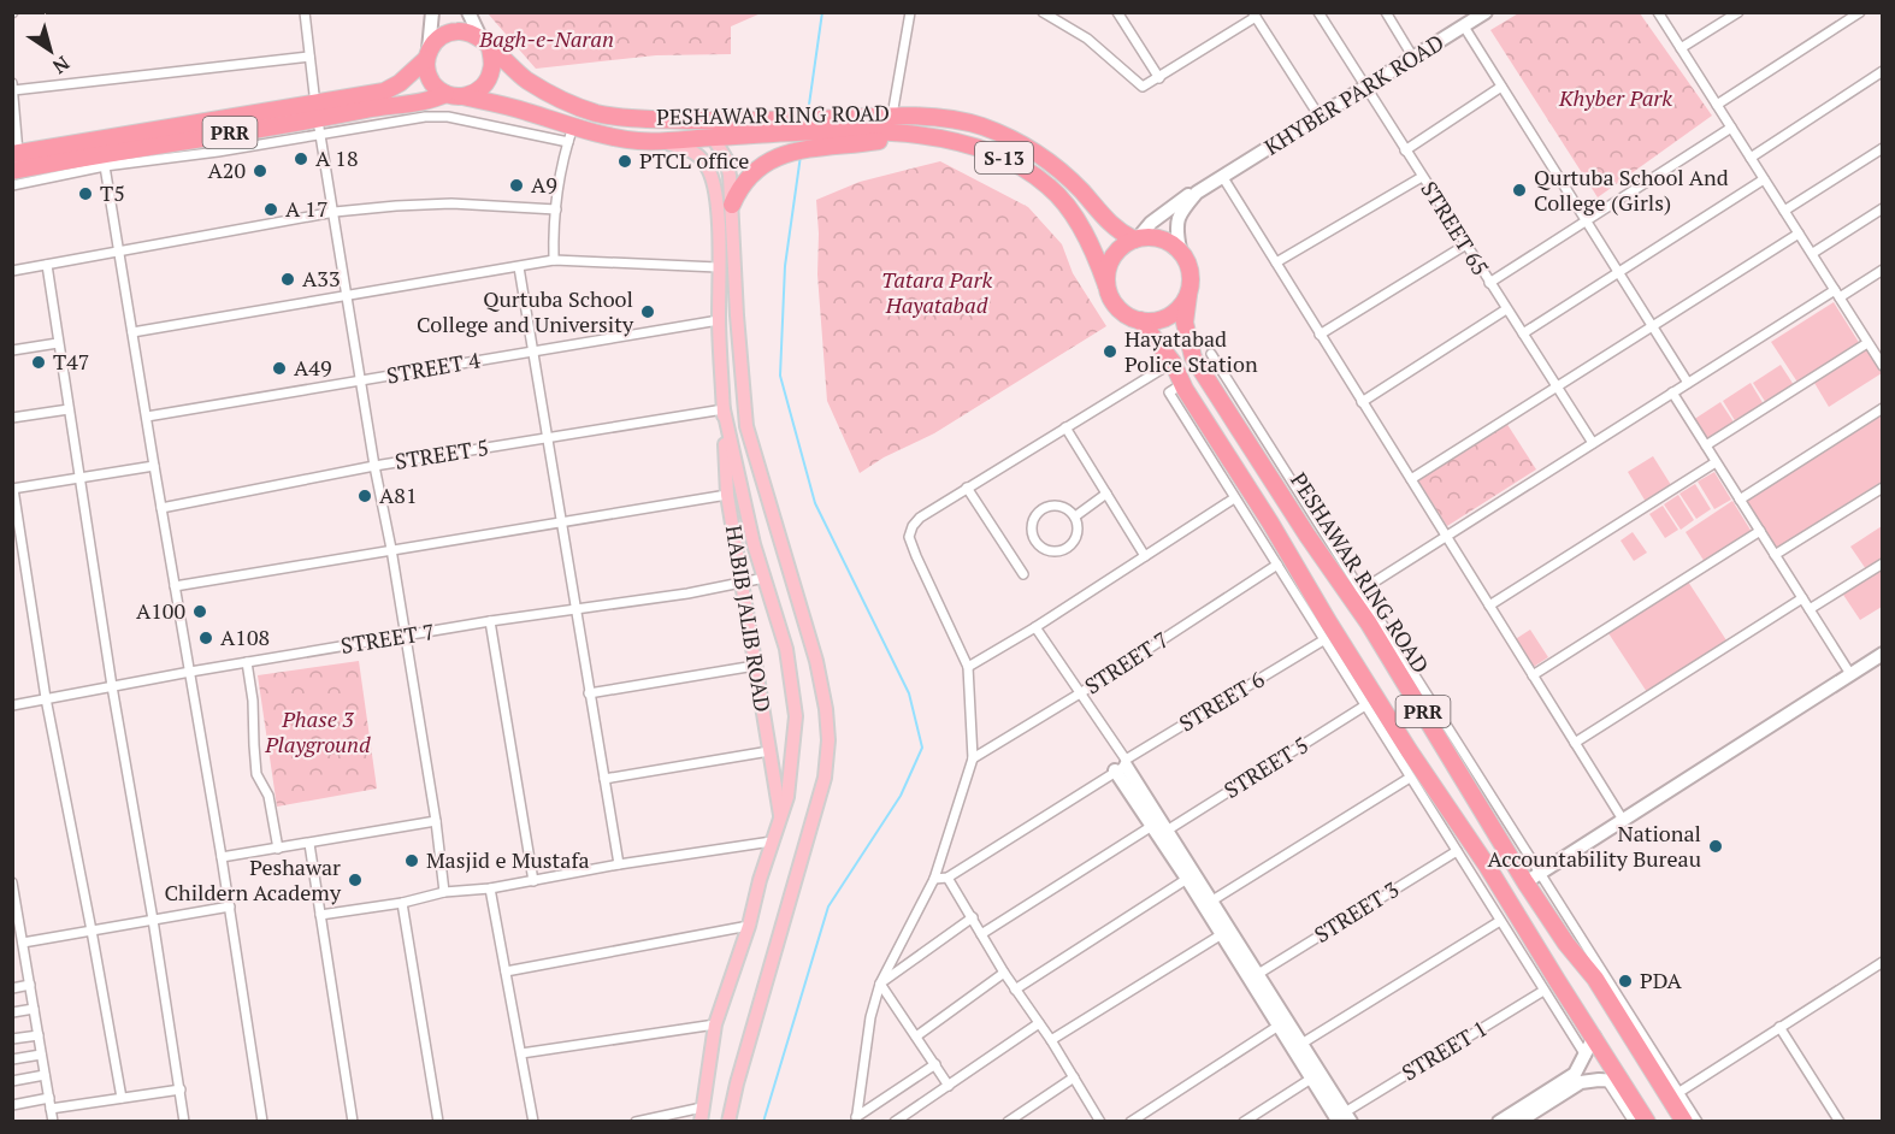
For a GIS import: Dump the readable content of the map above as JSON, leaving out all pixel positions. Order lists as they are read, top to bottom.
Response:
{
  "streets": {
    "highway": ["PESHAWAR RING ROAD", "PRR", "S-13"],
    "main road": ["HABIB JALIB ROAD"],
    "street": [
      "KHYBER PARK ROAD",
      "STREET 65",
      "STREET 4",
      "STREET 5",
      "STREET 7",
      "STREET 6",
      "STREET 3",
      "STREET 1"
    ]
  },
  "crossings": [
    ["KHYBER PARK ROAD", "PESHAWAR RING ROAD"],
    ["KHYBER PARK ROAD", "PRR"],
    ["KHYBER PARK ROAD", "STREET 65"],
    ["PESHAWAR RING ROAD", "PRR"],
    ["PESHAWAR RING ROAD", "HABIB JALIB ROAD"],
    ["STREET 4", "HABIB JALIB ROAD"],
    ["STREET 5", "HABIB JALIB ROAD"],
    ["HABIB JALIB ROAD", "STREET 7"]
  ],
  "parks": [
    "Bagh-e-Naran",
    "Khyber Park",
    "Tatara Park Hayatabad",
    "Phase 3 Playground"
  ],
  "places": [
    "A 18",
    "PTCL office",
    "A20",
    "A9",
    "Qurtuba School And College (Girls)",
    "T5",
    "A 17",
    "A33",
    "Qurtuba School College and University",
    "Hayatabad Police Station",
    "T47",
    "A49",
    "A81",
    "A100",
    "A108",
    "National Accountability Bureau",
    "Masjid e Mustafa",
    "Peshawar Childern Academy",
    "PDA"
  ],
  "north": "bottom right"
}
